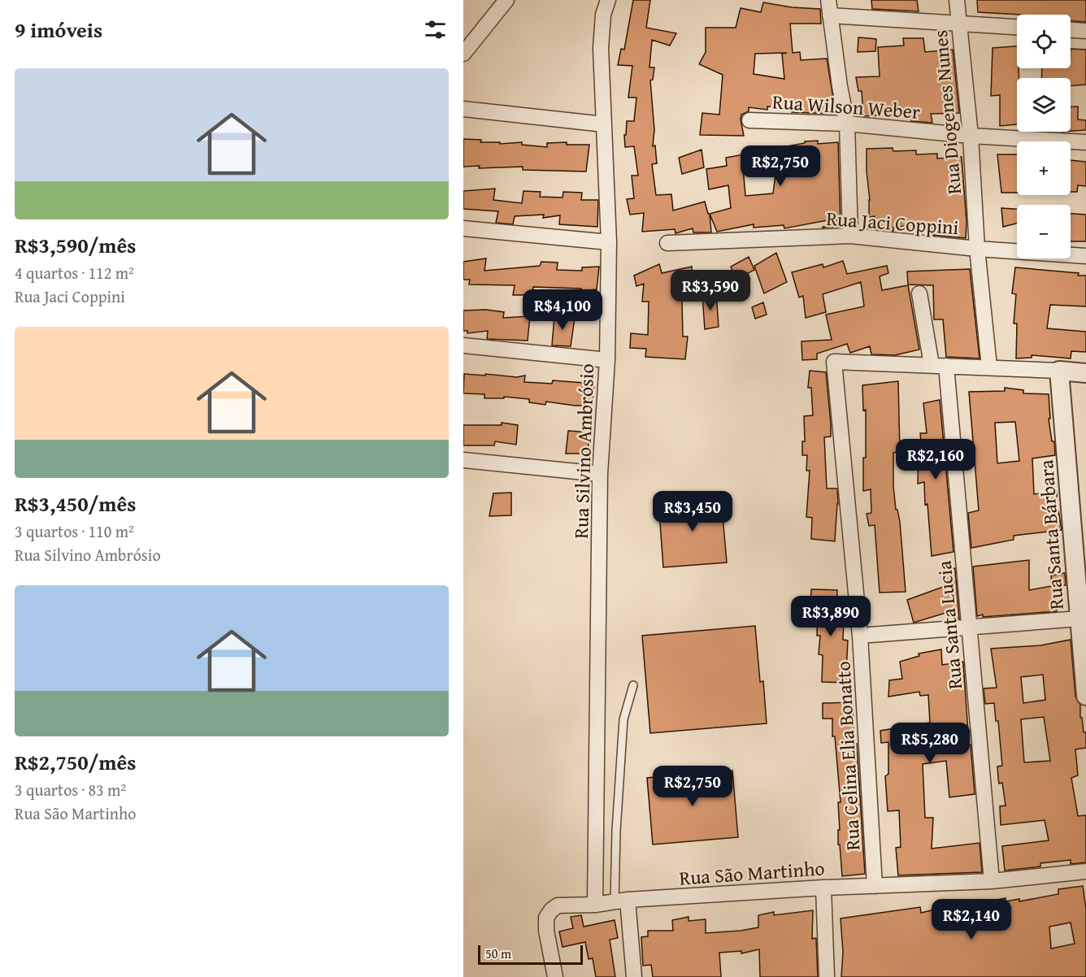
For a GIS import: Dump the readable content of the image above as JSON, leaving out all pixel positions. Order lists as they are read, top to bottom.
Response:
{
  "streets": {
    "street": [
      "Rua Wilson Weber",
      "Rua Diogenes Nunes",
      "Rua Jaci Coppini",
      "Rua Silvino Ambrósio",
      "Rua Santa Bárbara",
      "Rua Santa Lucia",
      "Rua Celina Elia Bonatto",
      "Rua São Martinho"
    ]
  },
  "crossings": [
    ["Rua Wilson Weber", "Rua Diogenes Nunes"],
    ["Rua Diogenes Nunes", "Rua Jaci Coppini"],
    ["Rua Silvino Ambrósio", "Rua São Martinho"],
    ["Rua Santa Lucia", "Rua Celina Elia Bonatto"],
    ["Rua Santa Lucia", "Rua São Martinho"],
    ["Rua Celina Elia Bonatto", "Rua São Martinho"]
  ],
  "scale_bar": "50 m",
  "page": {
    "heading": "9 imóveis",
    "map_buttons": ["+", "−"],
    "list": [
      {
        "name": "R$3,590/mês",
        "note": "4 quartos · 112 m² · Rua Jaci Coppini"
      },
      {
        "name": "R$3,450/mês",
        "note": "3 quartos · 110 m² · Rua Silvino Ambrósio"
      },
      {
        "name": "R$2,750/mês",
        "note": "3 quartos · 83 m² · Rua São Martinho"
      }
    ],
    "price": [
      "R$2,750",
      "R$3,590",
      "R$4,100",
      "R$2,160",
      "R$3,450",
      "R$3,890",
      "R$5,280",
      "R$2,750",
      "R$2,140"
    ],
    "scale": "50 m"
  }
}
